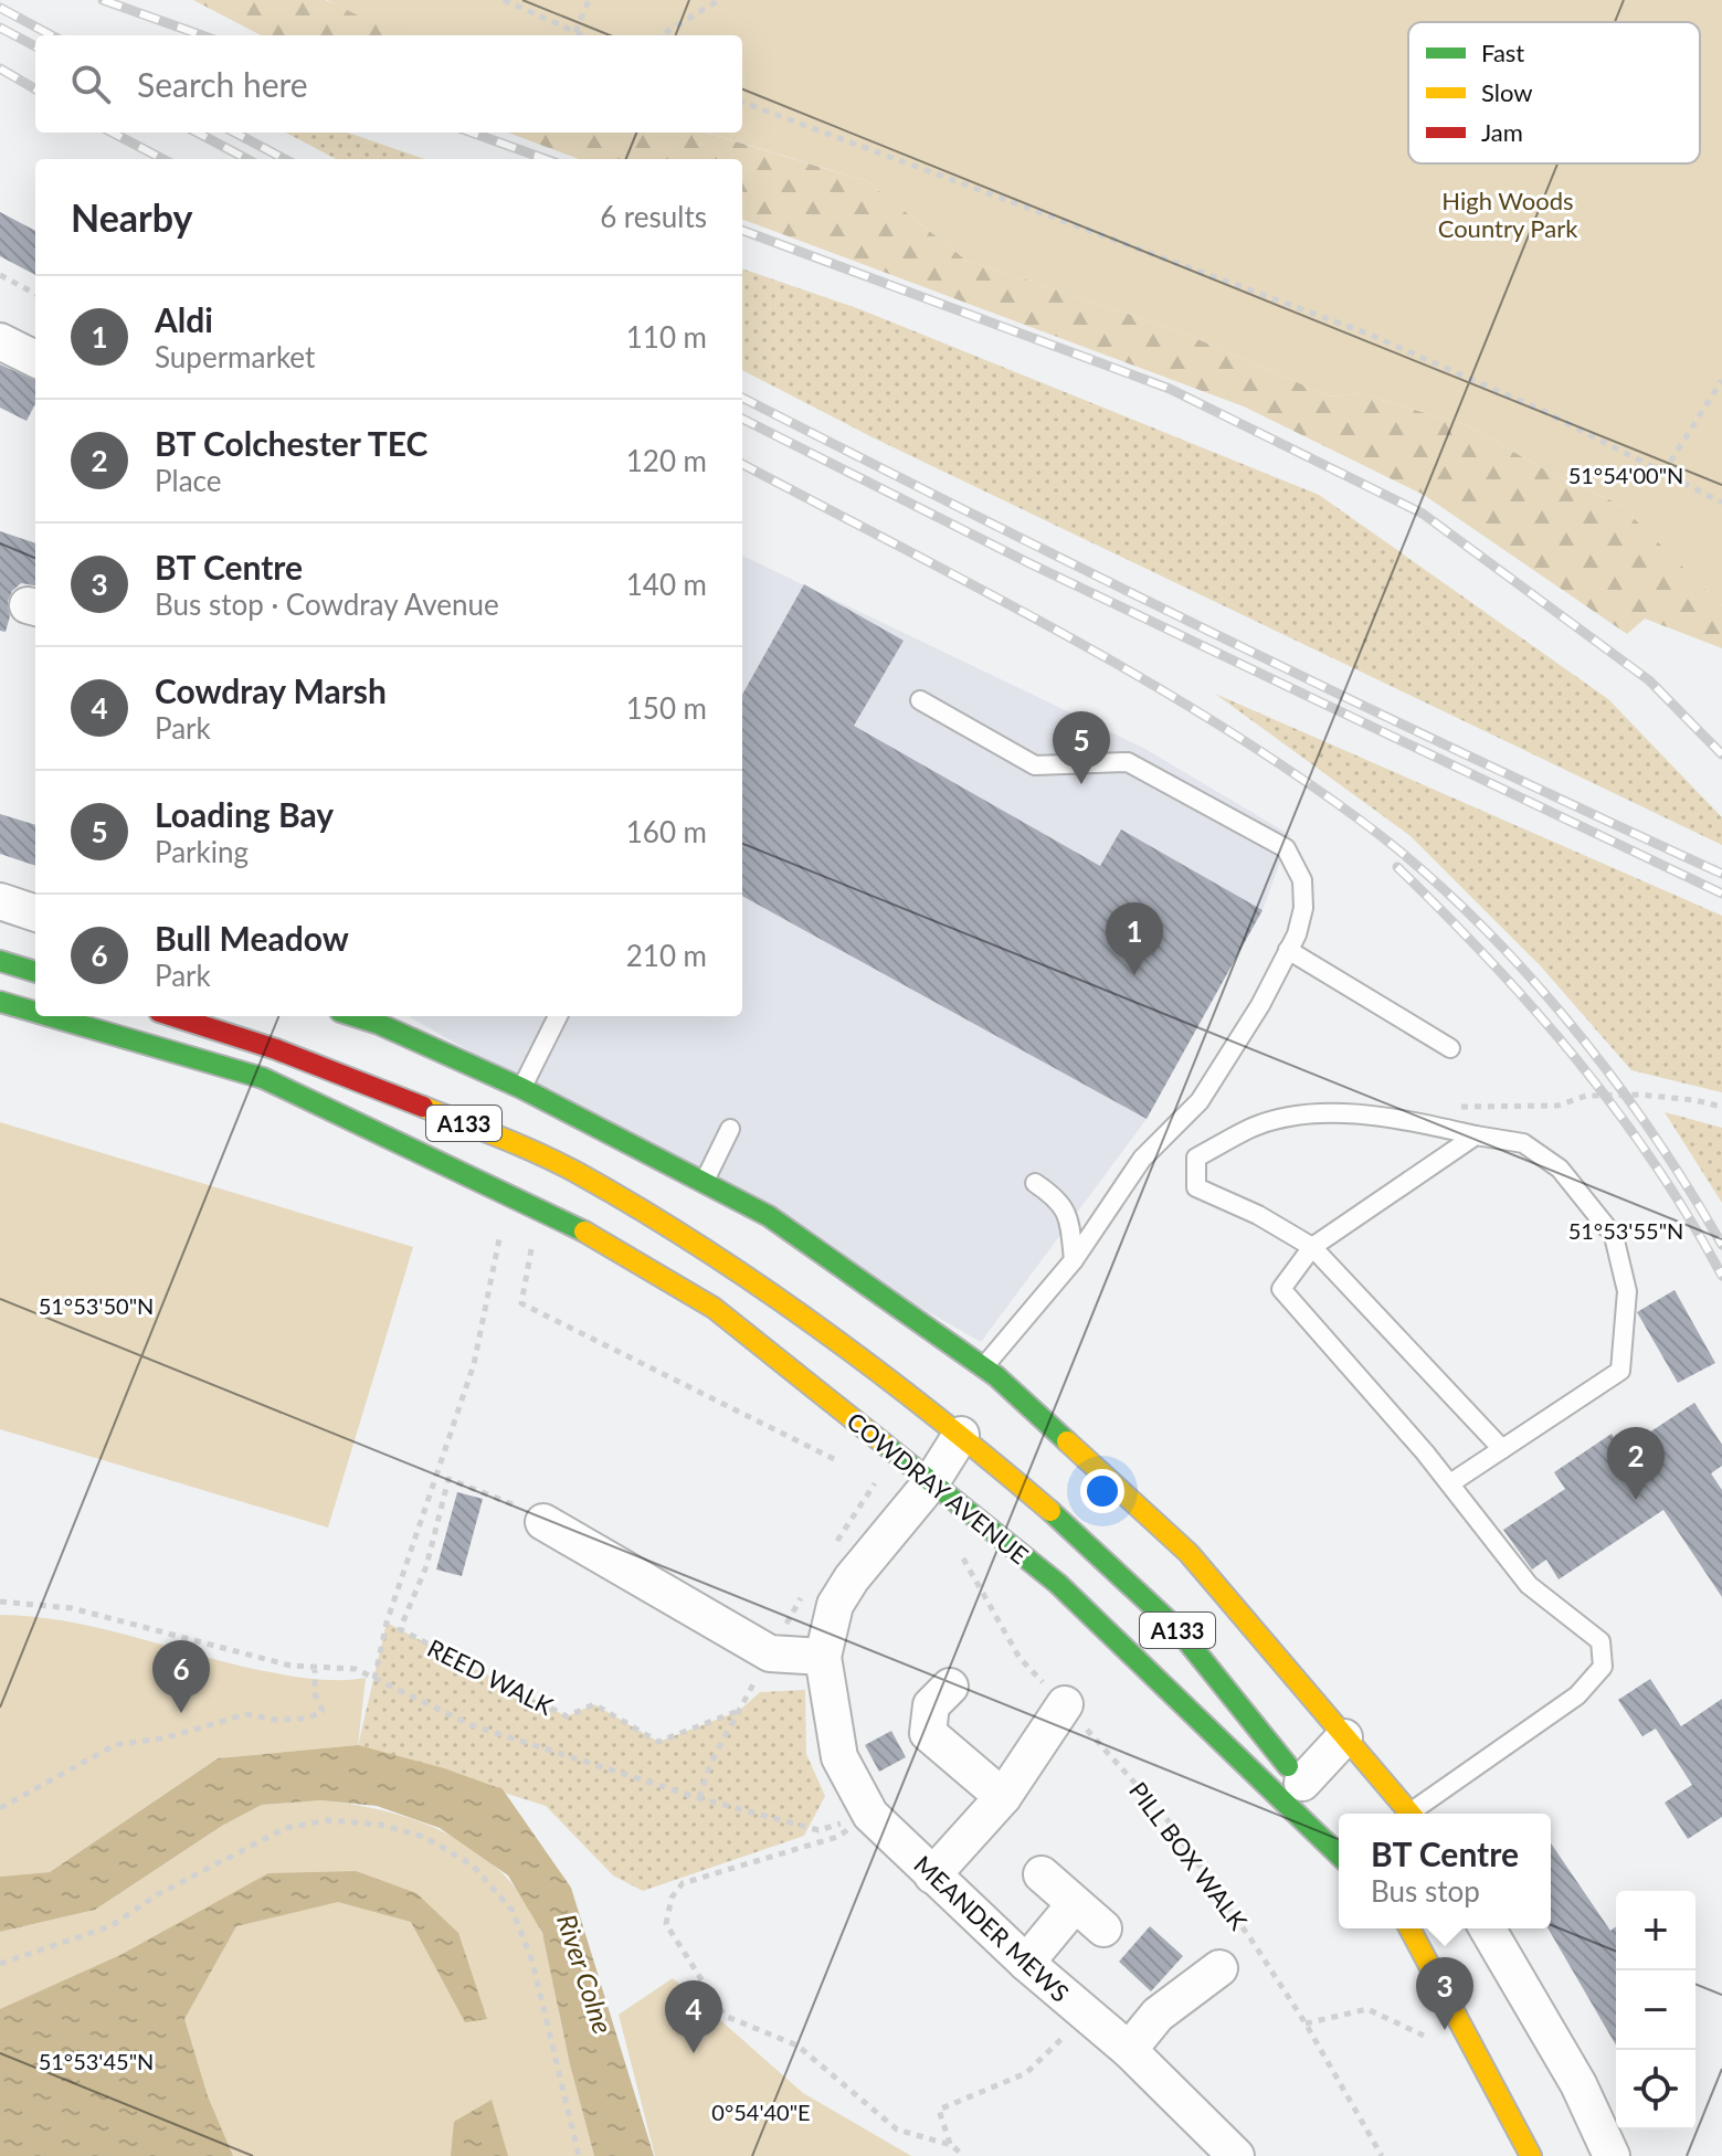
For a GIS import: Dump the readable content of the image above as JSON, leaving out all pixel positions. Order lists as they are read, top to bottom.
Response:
{
  "streets": {
    "main road": ["A133", "COWDRAY AVENUE"],
    "street": ["MEANDER MEWS"],
    "path": ["REED WALK", "PILL BOX WALK"]
  },
  "crossings": [
    ["A133", "MEANDER MEWS"],
    ["COWDRAY AVENUE", "MEANDER MEWS"]
  ],
  "water": ["River Colne"],
  "parks": ["High Woods Country Park"],
  "legend": ["Fast", "Slow", "Jam"],
  "page": {
    "search": "Search here",
    "heading": ["Nearby", "6 results"],
    "list": [
      {
        "mark": "1",
        "name": "Aldi",
        "note": "Supermarket",
        "value": "110 m"
      },
      {
        "mark": "2",
        "name": "BT Colchester TEC",
        "note": "Place",
        "value": "120 m"
      },
      {
        "mark": "3",
        "name": "BT Centre",
        "note": "Bus stop · Cowdray Avenue",
        "value": "140 m"
      },
      {
        "mark": "4",
        "name": "Cowdray Marsh",
        "note": "Park",
        "value": "150 m"
      },
      {
        "mark": "5",
        "name": "Loading Bay",
        "note": "Parking",
        "value": "160 m"
      },
      {
        "mark": "6",
        "name": "Bull Meadow",
        "note": "Park",
        "value": "210 m"
      }
    ],
    "pins": [
      "5",
      "1",
      "2",
      "6",
      "3",
      "4"
    ],
    "popup": ["BT Centre", "Bus stop"],
    "map_buttons": ["+", "−"]
  },
  "coordinates": [
    "51°54'00\"N",
    "51°53'55\"N",
    "51°53'50\"N",
    "51°53'45\"N",
    "0°54'40\"E"
  ]
}
